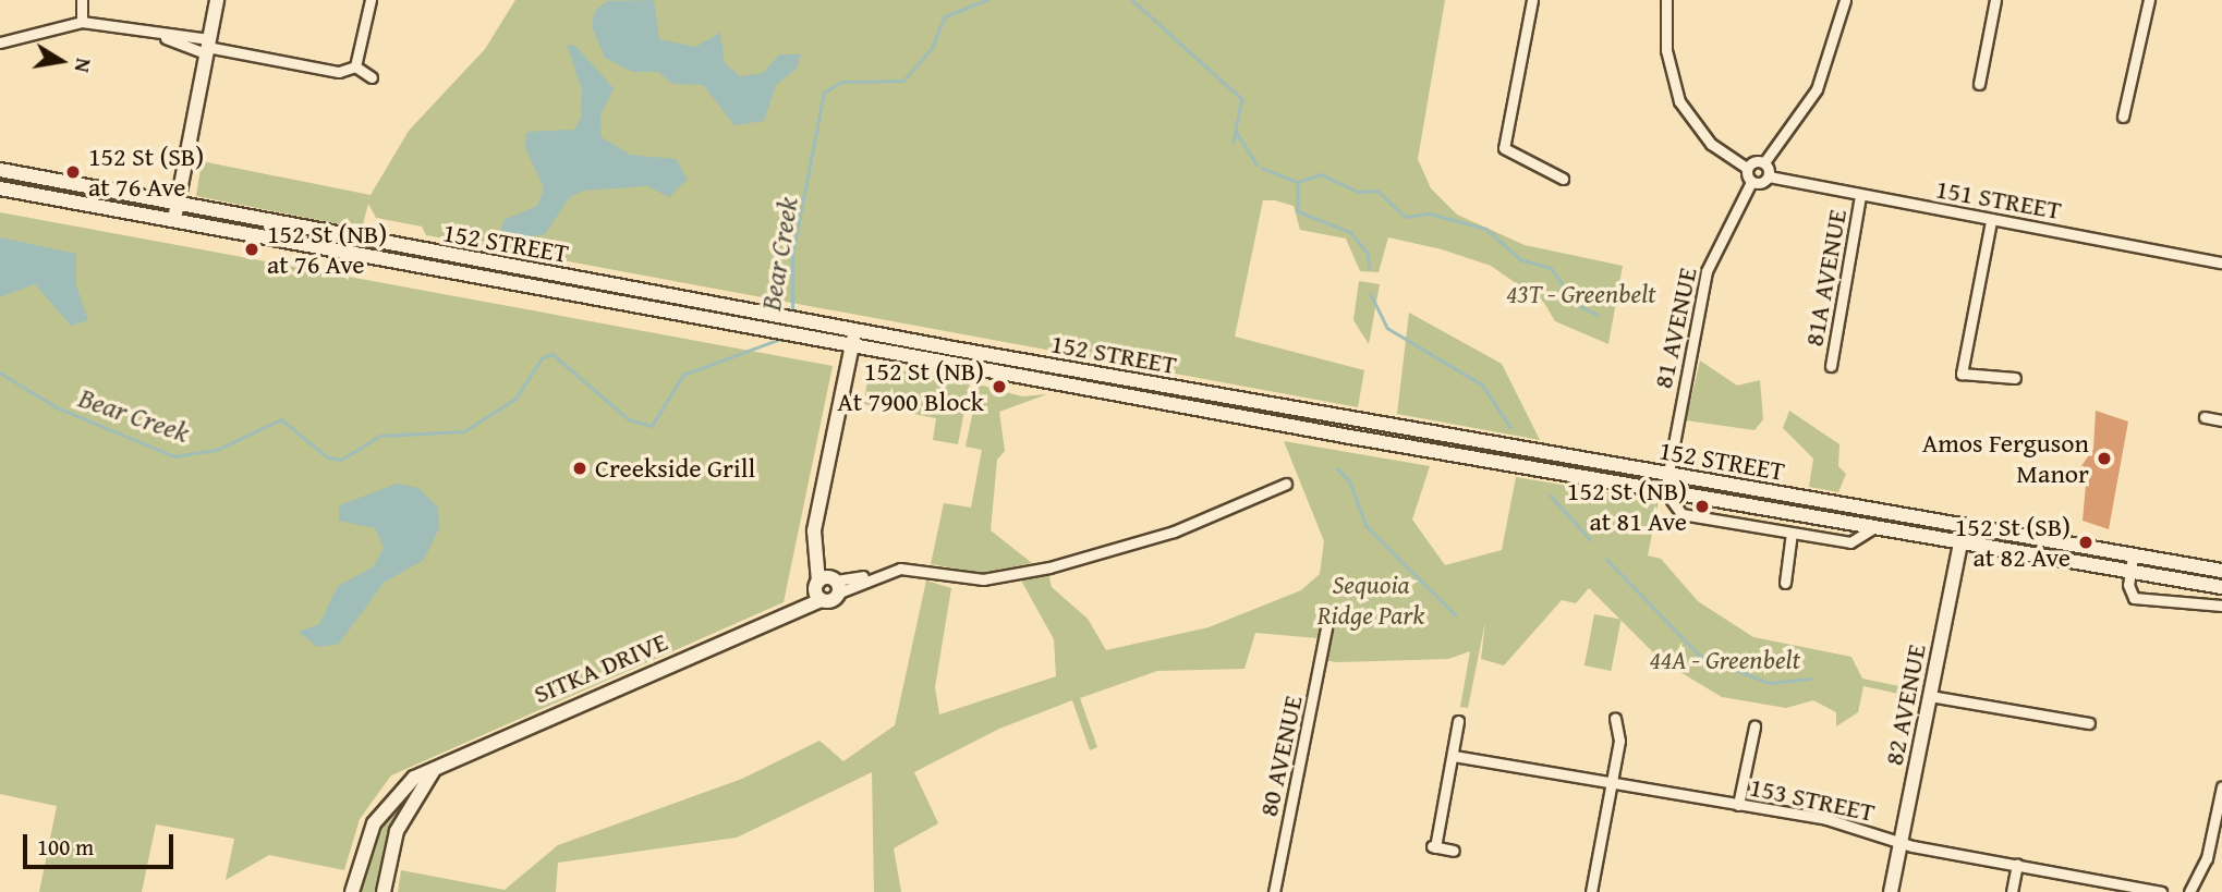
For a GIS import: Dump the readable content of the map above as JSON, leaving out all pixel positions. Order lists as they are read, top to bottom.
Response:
{
  "streets": {
    "main road": ["152 STREET", "SITKA DRIVE", "82 AVENUE"],
    "street": [
      "151 STREET",
      "81A AVENUE",
      "81 AVENUE",
      "80 AVENUE",
      "153 STREET"
    ]
  },
  "crossings": [
    ["151 STREET", "81A AVENUE"],
    ["152 STREET", "81 AVENUE"],
    ["152 STREET", "82 AVENUE"],
    ["82 AVENUE", "153 STREET"]
  ],
  "water": ["Bear Creek"],
  "parks": ["43T - Greenbelt", "Sequoia Ridge Park", "44A - Greenbelt"],
  "places": [
    "152 St (SB) at 76 Ave",
    "152 St (NB) at 76 Ave",
    "152 St (NB) At 7900 Block",
    "Amos Ferguson Manor",
    "Creekside Grill",
    "152 St (NB) at 81 Ave",
    "152 St (SB) at 82 Ave"
  ],
  "scale_bar": "100 m",
  "north": "right"
}
